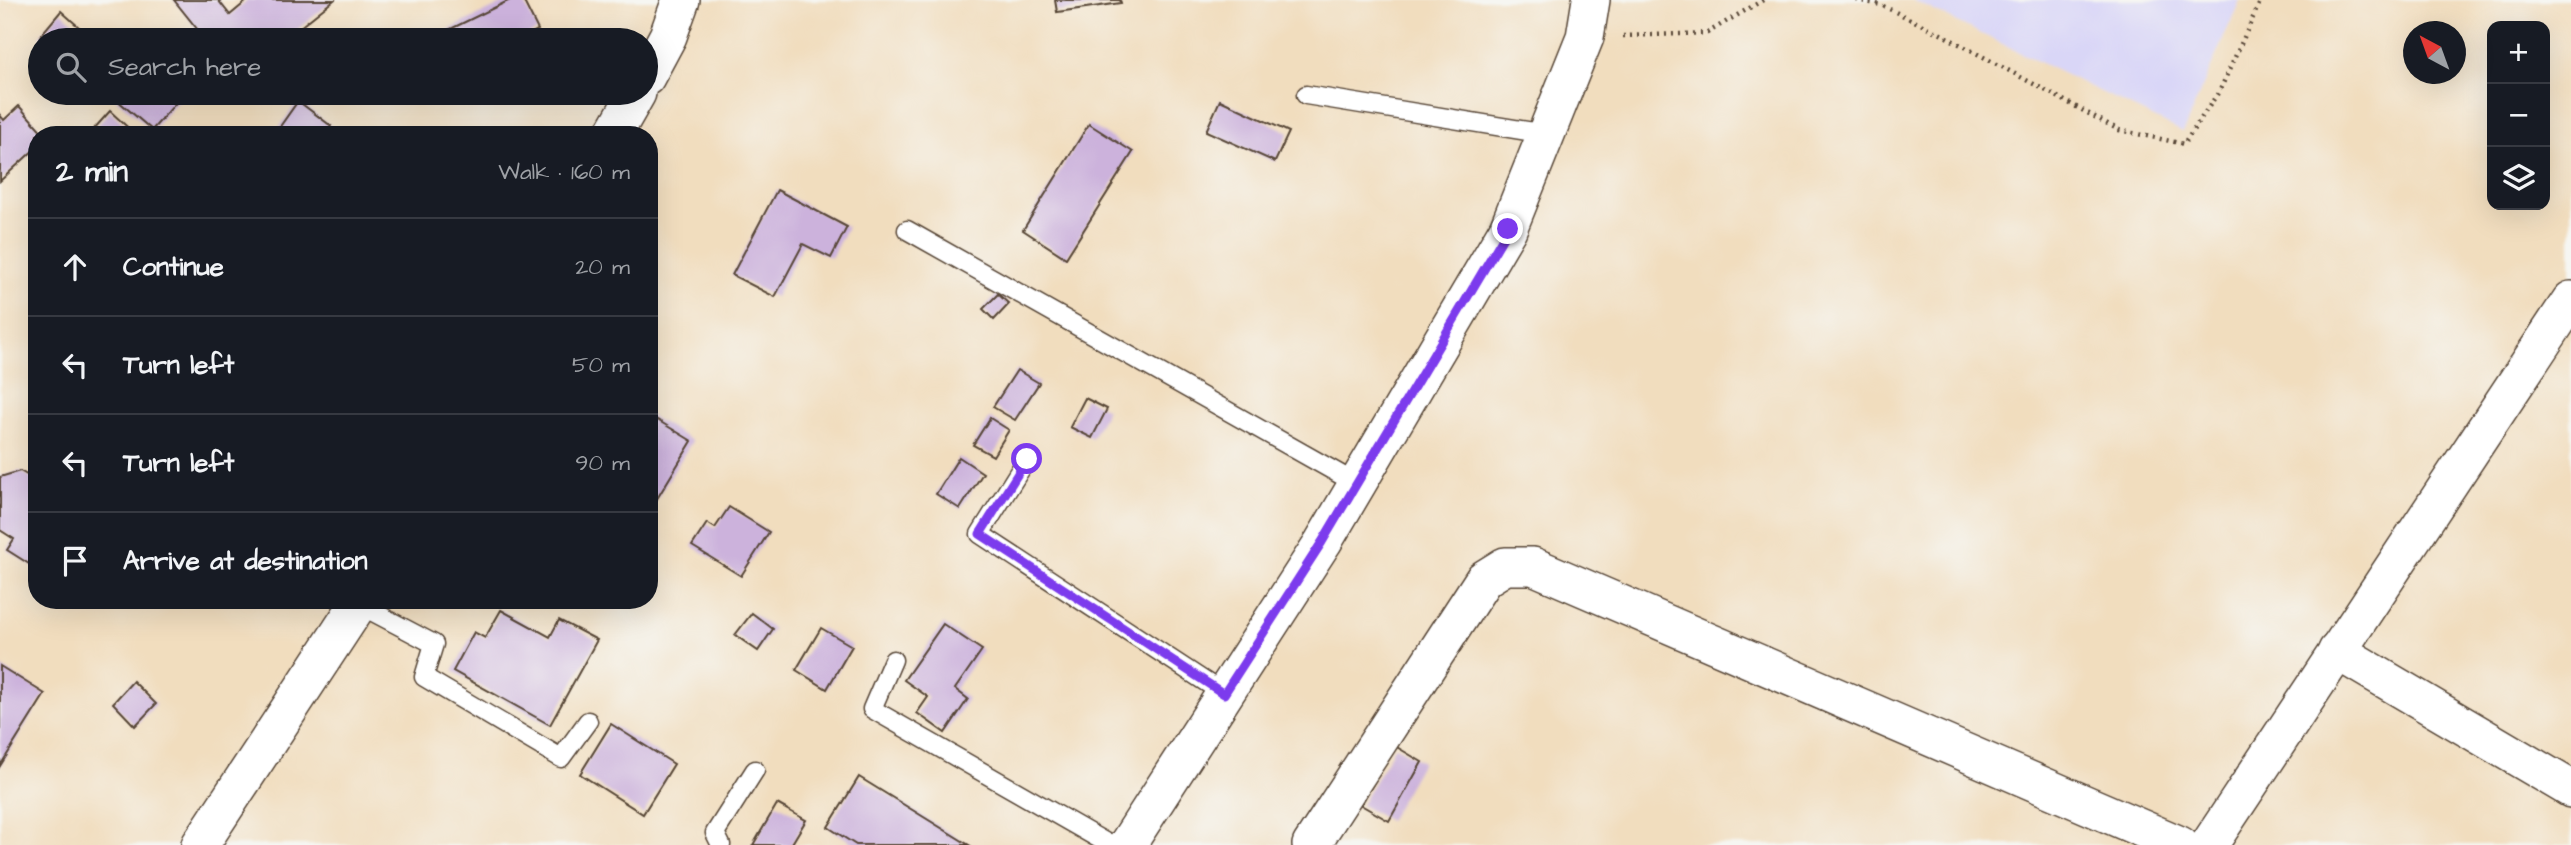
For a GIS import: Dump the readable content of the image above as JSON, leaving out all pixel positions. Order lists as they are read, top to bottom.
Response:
{
  "north": "top left",
  "page": {
    "map_buttons": ["+", "−"],
    "search": "Search here",
    "heading": ["2 min", "Walk · 160 m"],
    "list": [
      ["Continue", "20 m"],
      ["Turn left", "50 m"],
      ["Turn left", "90 m"],
      "Arrive at destination"
    ]
  }
}
